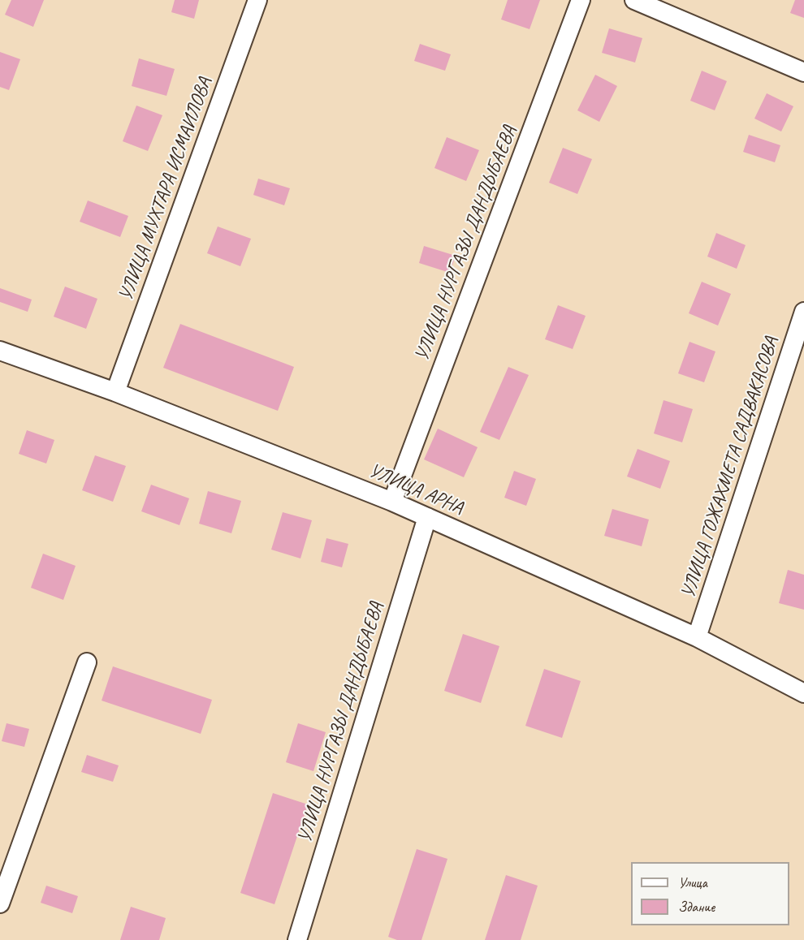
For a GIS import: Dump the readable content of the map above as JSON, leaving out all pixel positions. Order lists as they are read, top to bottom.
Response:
{
  "streets": {
    "street": [
      "УЛИЦА МУХТАРА ИСМАИЛОВА",
      "УЛИЦА НУРГАЗЫ ДАНДЫБАЕВА",
      "УЛИЦА ГОЖАХМЕТА САДВАКАСОВА",
      "УЛИЦА АРНА"
    ]
  },
  "crossings": [
    ["УЛИЦА МУХТАРА ИСМАИЛОВА", "УЛИЦА АРНА"],
    ["УЛИЦА НУРГАЗЫ ДАНДЫБАЕВА", "УЛИЦА АРНА"],
    ["УЛИЦА ГОЖАХМЕТА САДВАКАСОВА", "УЛИЦА АРНА"]
  ],
  "legend": ["Улица", "Здание"]
}
